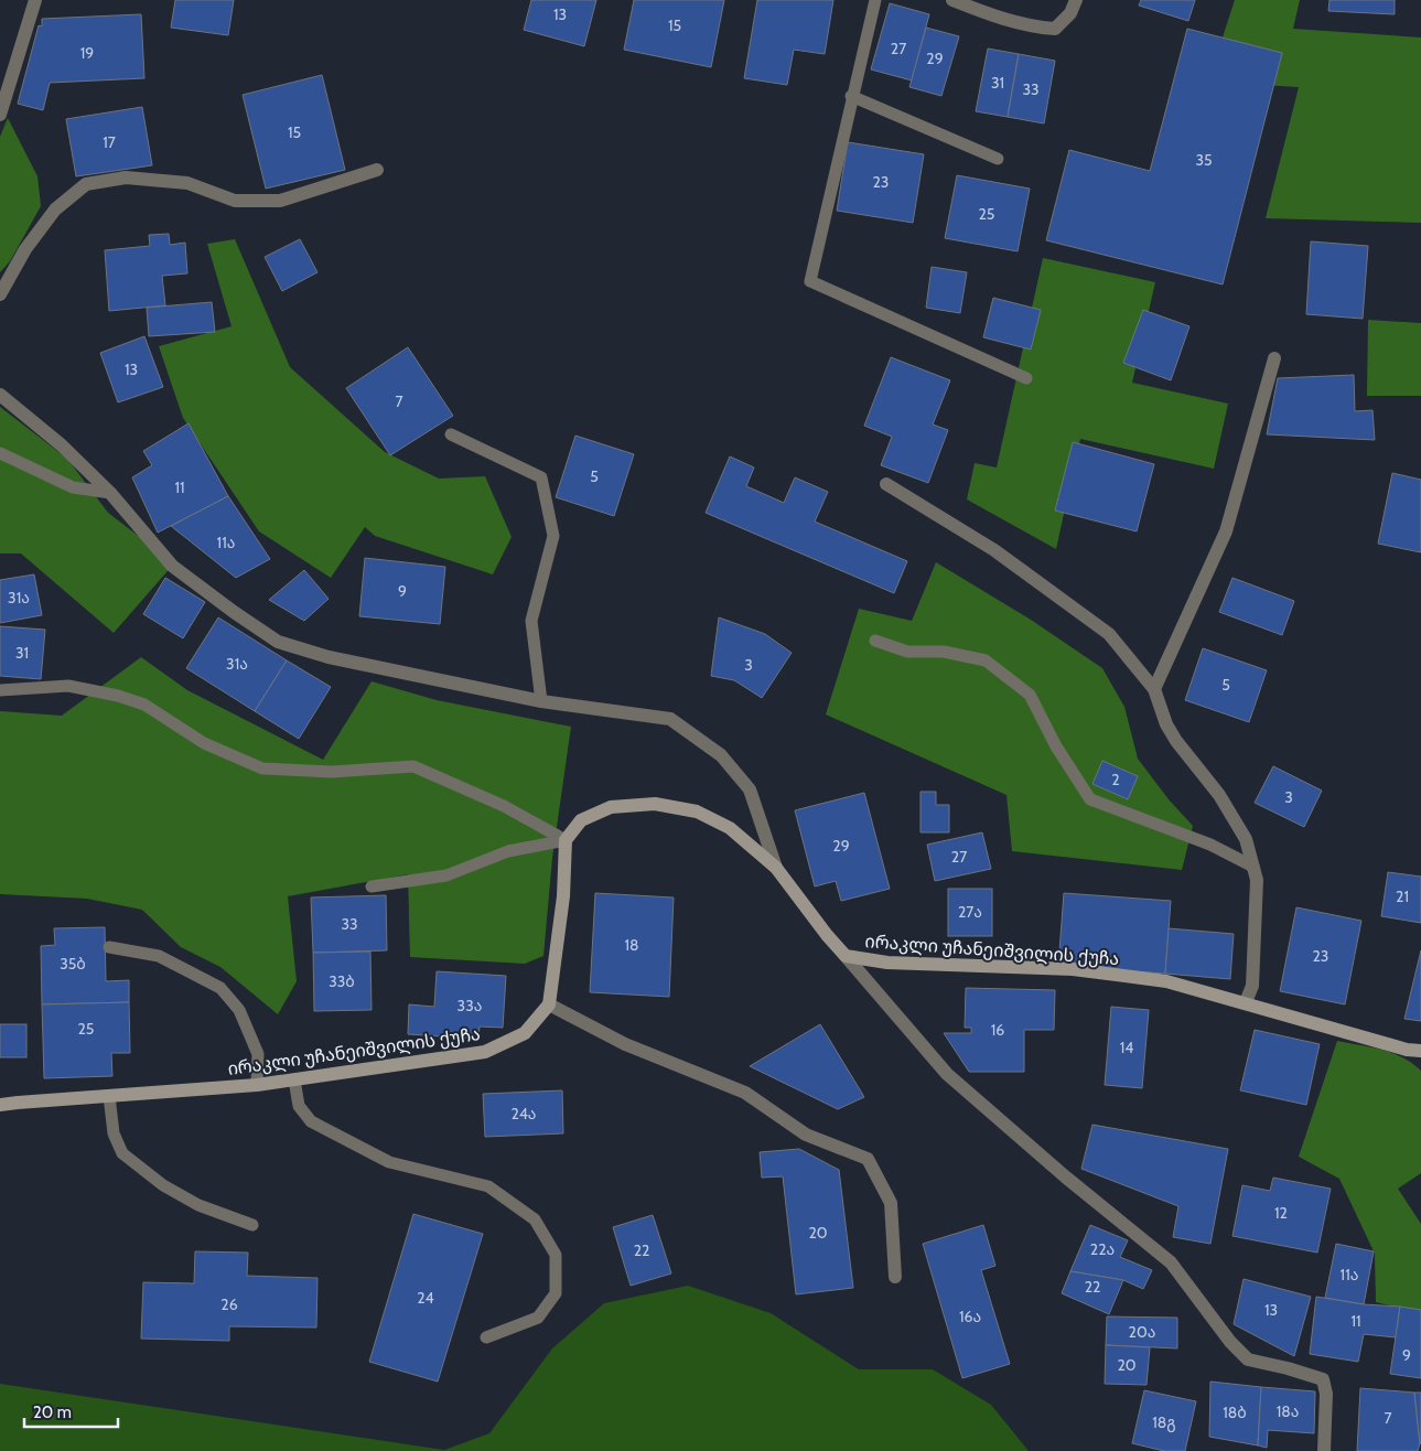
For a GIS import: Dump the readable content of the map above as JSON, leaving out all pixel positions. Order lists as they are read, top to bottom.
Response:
{
  "streets": {
    "street": ["ირაკლი უჩანეიშვილის ქუჩა"]
  },
  "house_numbers": [
    "13",
    "15",
    "27",
    "19",
    "29",
    "31",
    "33",
    "15",
    "17",
    "35",
    "23",
    "25",
    "13",
    "7",
    "5",
    "11",
    "11ა",
    "9",
    "31ა",
    "31",
    "31ა",
    "3",
    "5",
    "2",
    "3",
    "29",
    "27",
    "21",
    "27ა",
    "33",
    "18",
    "23",
    "35ბ",
    "33ბ",
    "33ა",
    "25",
    "16",
    "14",
    "24ა",
    "12",
    "20",
    "22ა",
    "22",
    "11ა",
    "22",
    "24",
    "26",
    "13",
    "16ა",
    "11",
    "20ა",
    "9",
    "20",
    "18ა",
    "18ბ",
    "7",
    "18გ"
  ],
  "scale_bar": "20 m"
}
